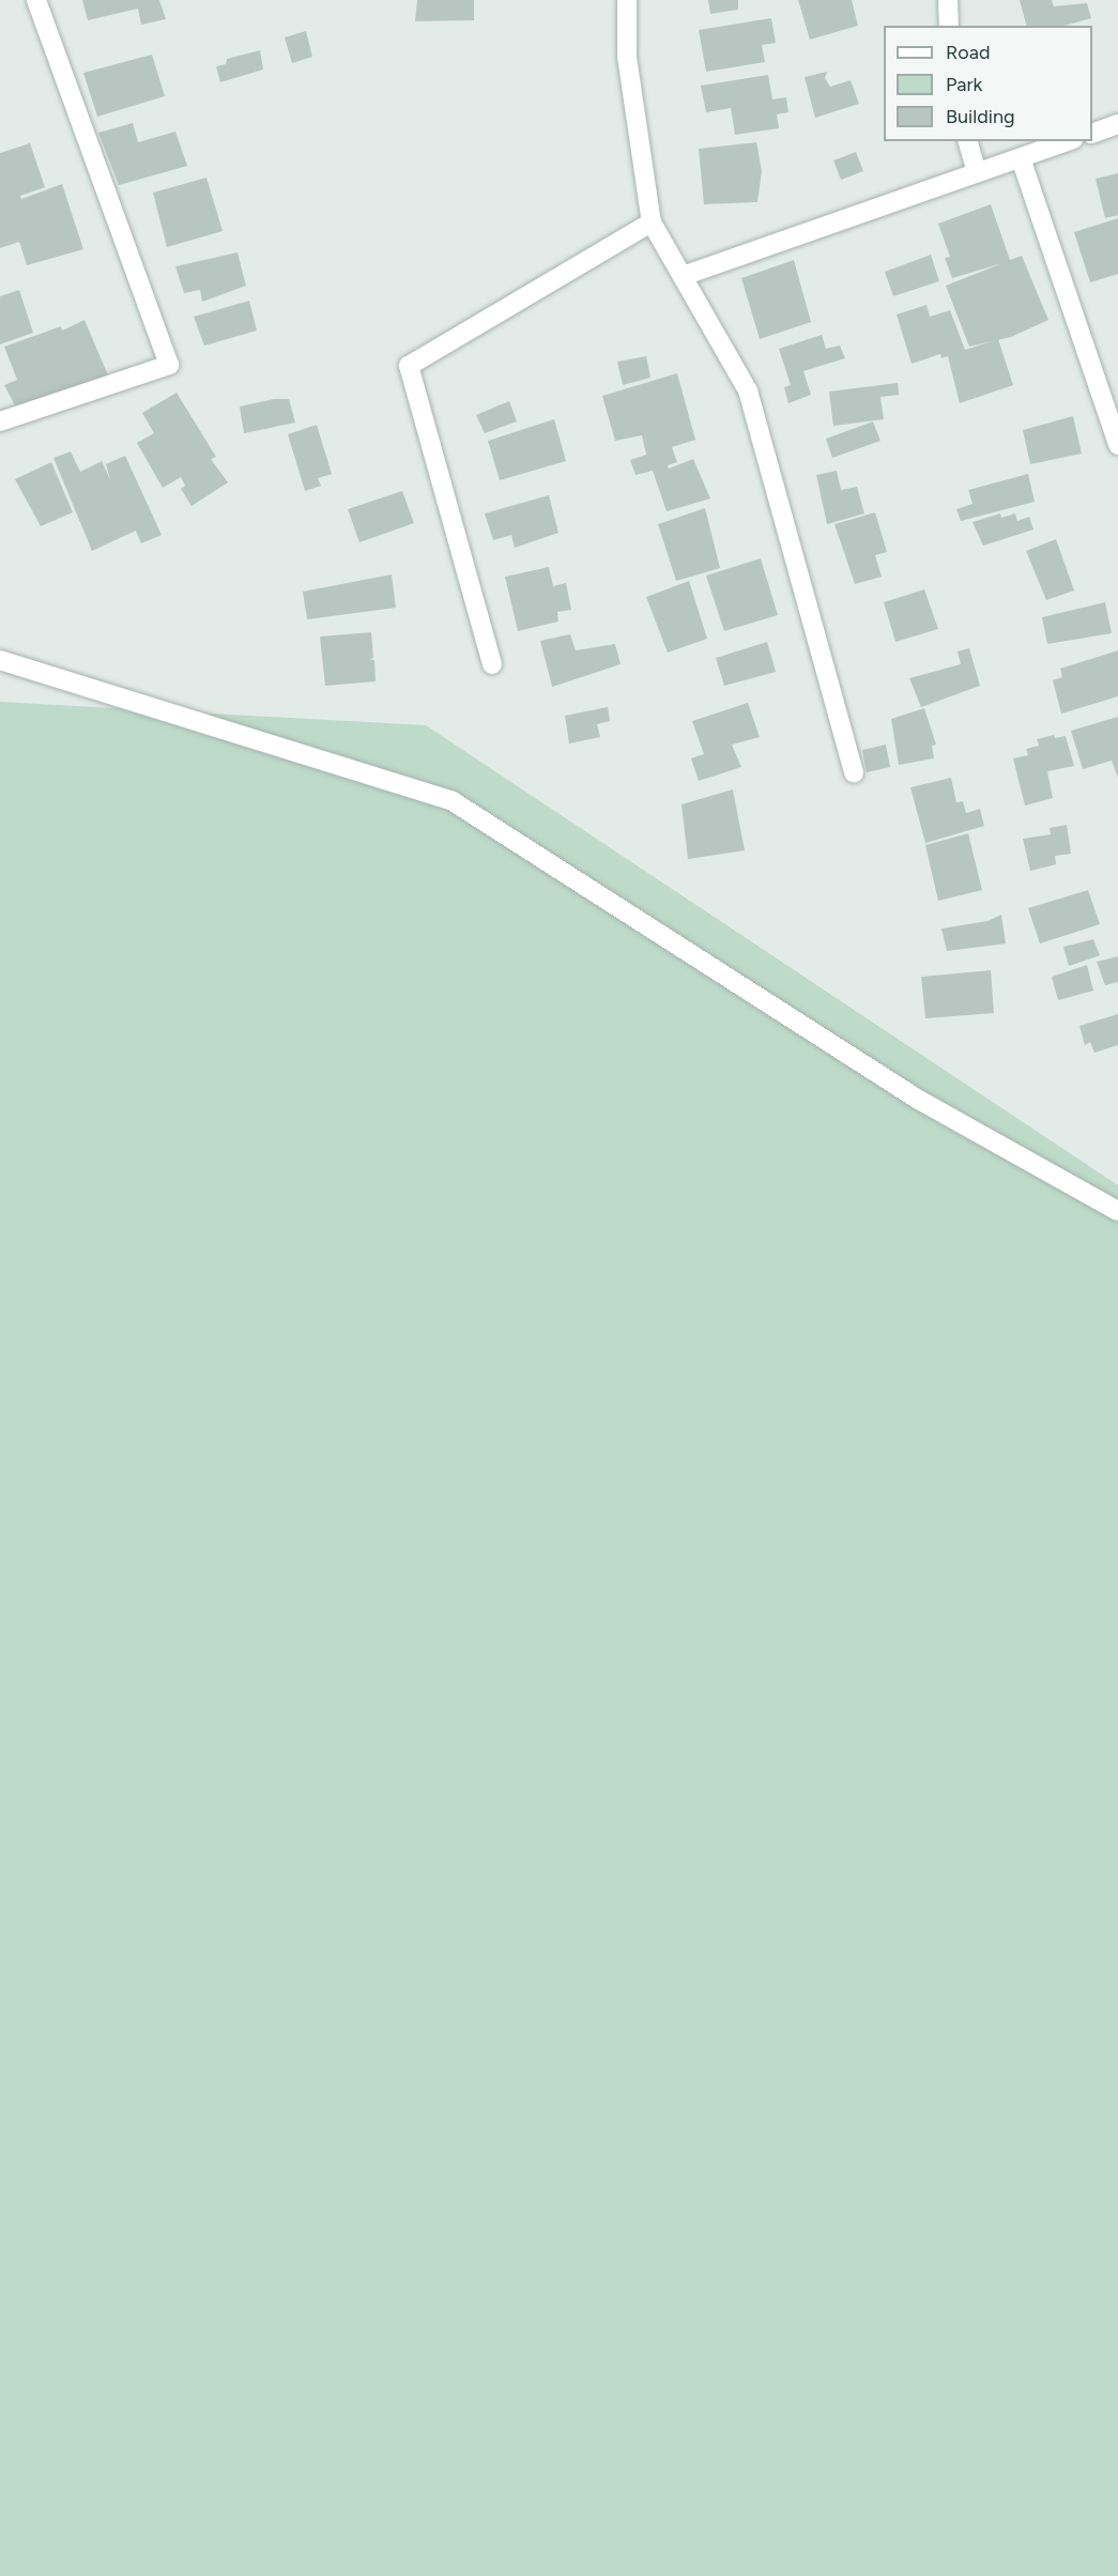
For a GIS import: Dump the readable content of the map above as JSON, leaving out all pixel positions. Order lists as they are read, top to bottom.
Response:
{
  "legend": ["Road", "Park", "Building"]
}
